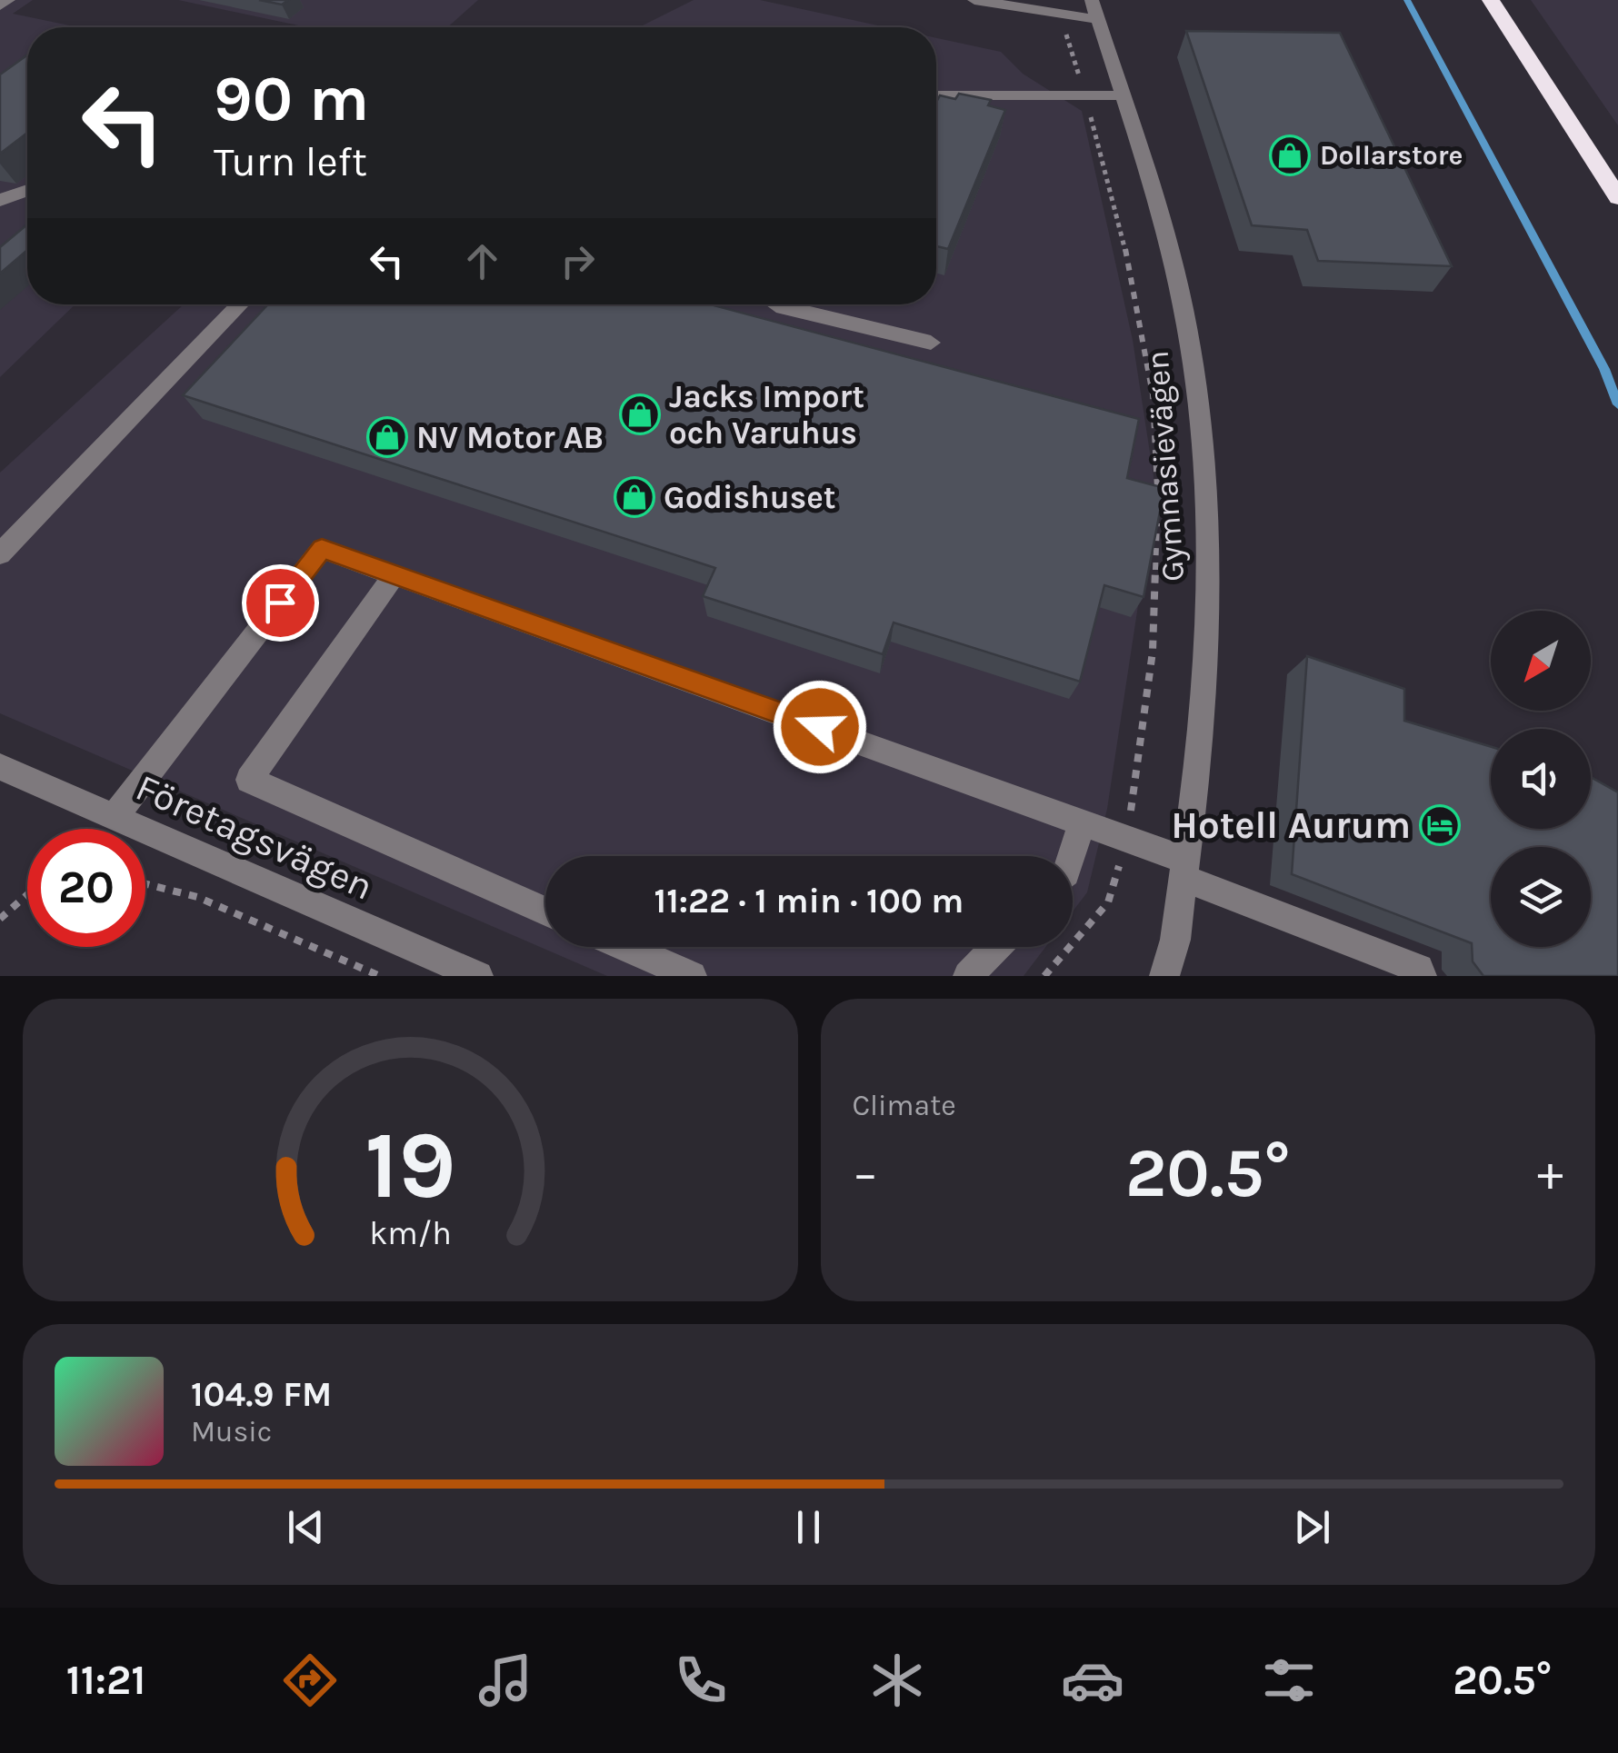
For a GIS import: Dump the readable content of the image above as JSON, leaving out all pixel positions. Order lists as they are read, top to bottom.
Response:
{
  "streets": {
    "street": ["Gymnasievägen", "Företagsvägen"]
  },
  "places": {
    "shop": [
      "Dollarstore",
      "Jacks Import och Varuhus",
      "NV Motor AB",
      "Godishuset"
    ],
    "hotel": ["Hotell Aurum"]
  },
  "north": "bottom left",
  "page": {
    "turn": ["90 m", "Turn left"],
    "limit": "20",
    "trip": "11:22 · 1 min · 100 m",
    "tile": "Climate",
    "heat": ["−", "20.5°", "+"],
    "song": ["104.9 FM", "Music"],
    "tabs": ["11:21", "20.5°"],
    "gauge": ["19", "km/h"]
  }
}
